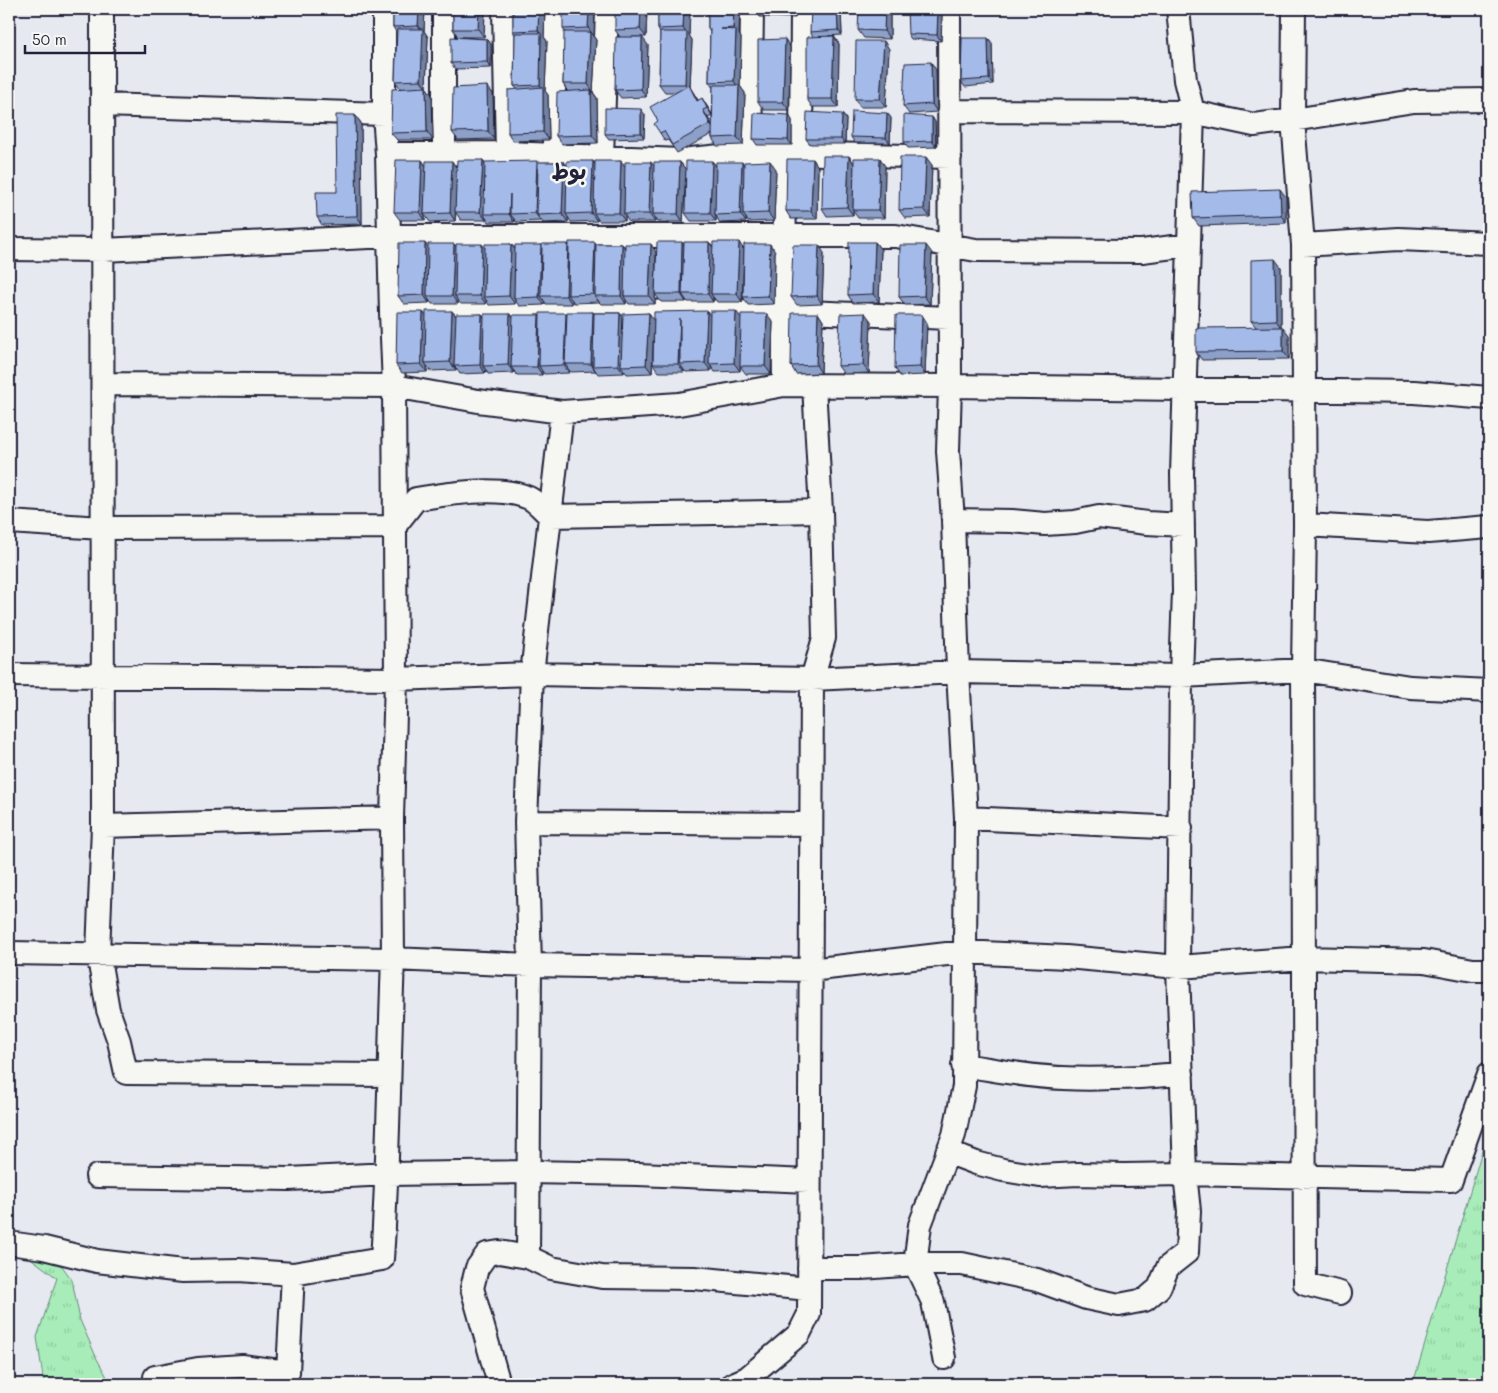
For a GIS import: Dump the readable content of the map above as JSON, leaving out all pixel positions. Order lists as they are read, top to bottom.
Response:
{
  "districts": ["بوط"],
  "scale_bar": "50 m"
}
